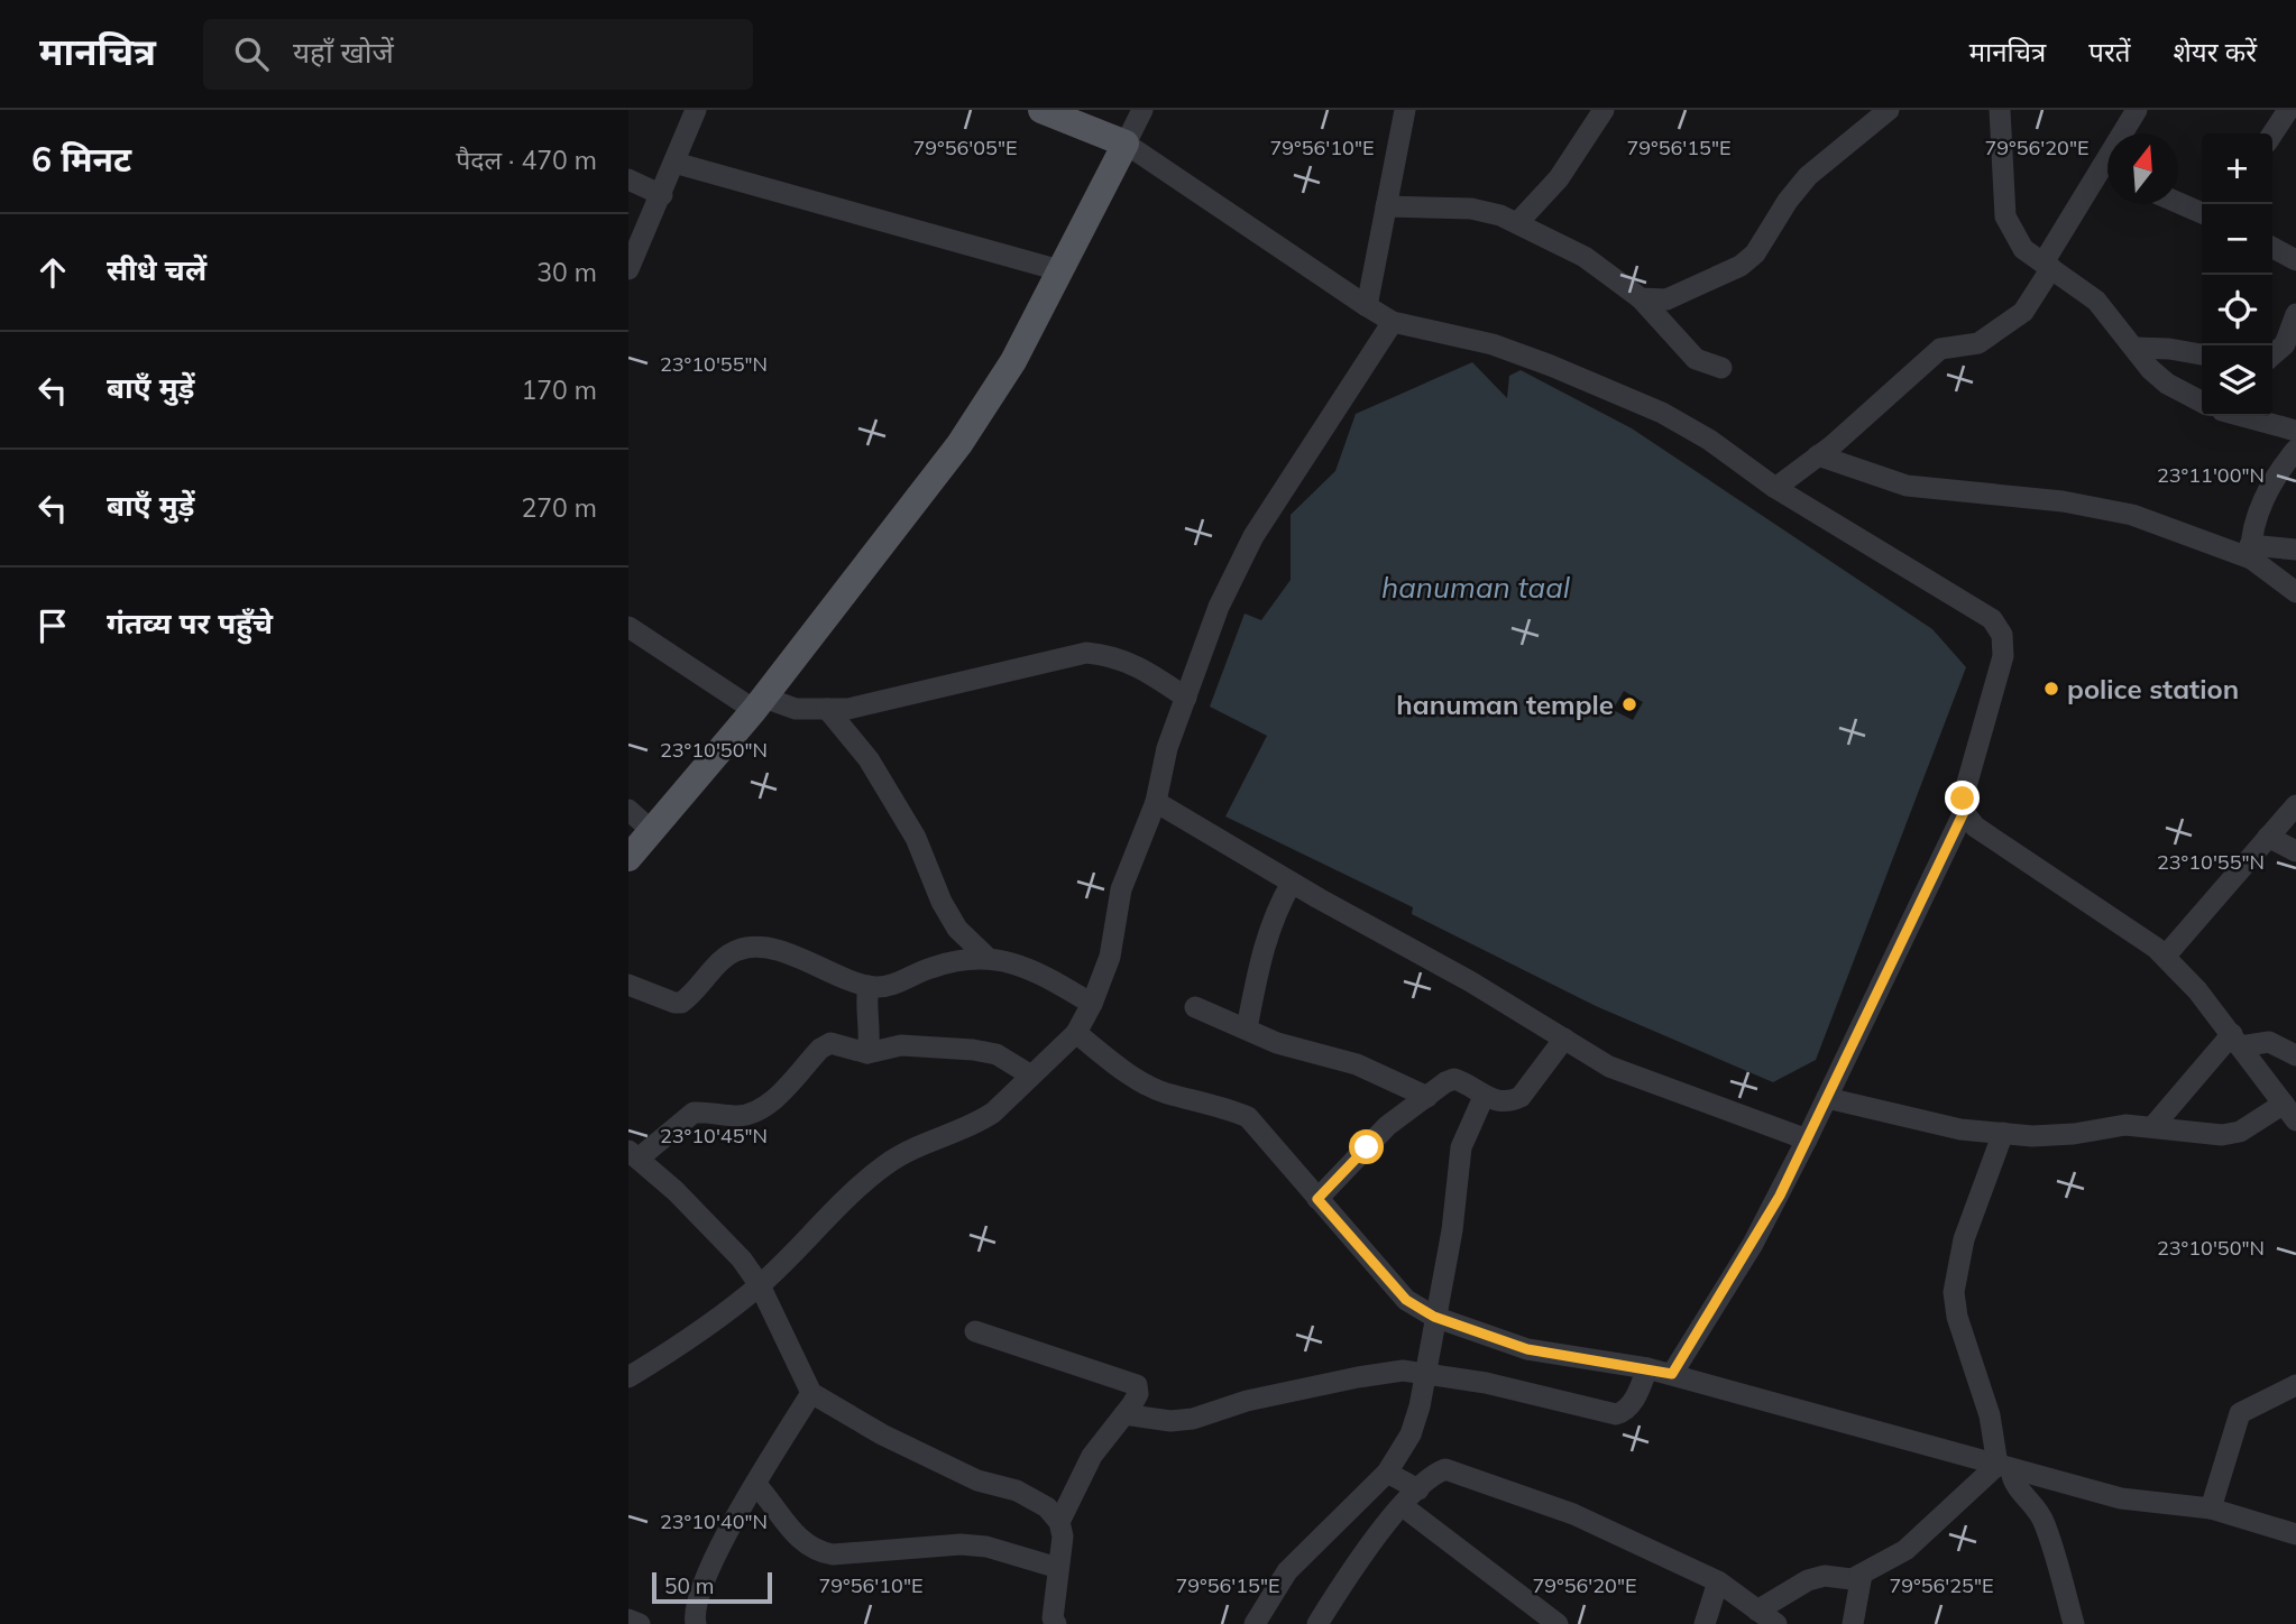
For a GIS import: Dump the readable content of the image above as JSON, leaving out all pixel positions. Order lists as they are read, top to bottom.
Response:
{
  "water": ["hanuman taal"],
  "places": ["police station", "hanuman temple"],
  "scale_bar": "50 m",
  "north": "top",
  "page": {
    "header": "मानचित्र",
    "search": "यहाँ खोजें",
    "nav": ["मानचित्र", "परतें", "शेयर करें"],
    "heading": ["6 मिनट", "पैदल · 470 m"],
    "map_buttons": ["+", "−"],
    "list": [
      ["सीधे चलें", "30 m"],
      ["बाएँ मुड़ें", "170 m"],
      ["बाएँ मुड़ें", "270 m"],
      "गंतव्य पर पहुँचे"
    ],
    "scale": "50 m"
  },
  "coordinates": [
    "79°56'05\"E",
    "79°56'10\"E",
    "79°56'15\"E",
    "79°56'20\"E",
    "23°10'55\"N",
    "23°11'00\"N",
    "23°10'50\"N",
    "23°10'45\"N",
    "23°10'40\"N",
    "79°56'25\"E"
  ]
}
